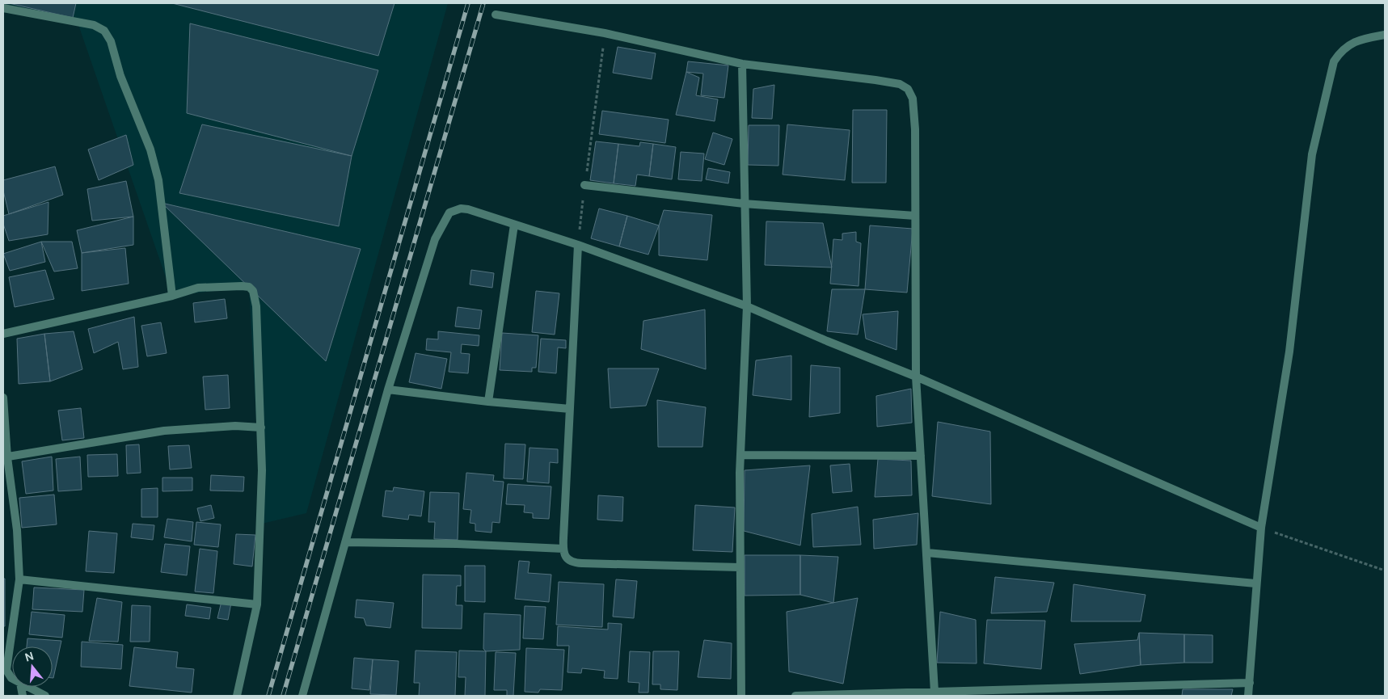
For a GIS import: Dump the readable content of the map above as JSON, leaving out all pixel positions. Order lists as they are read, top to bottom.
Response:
{
  "north": "top"
}
